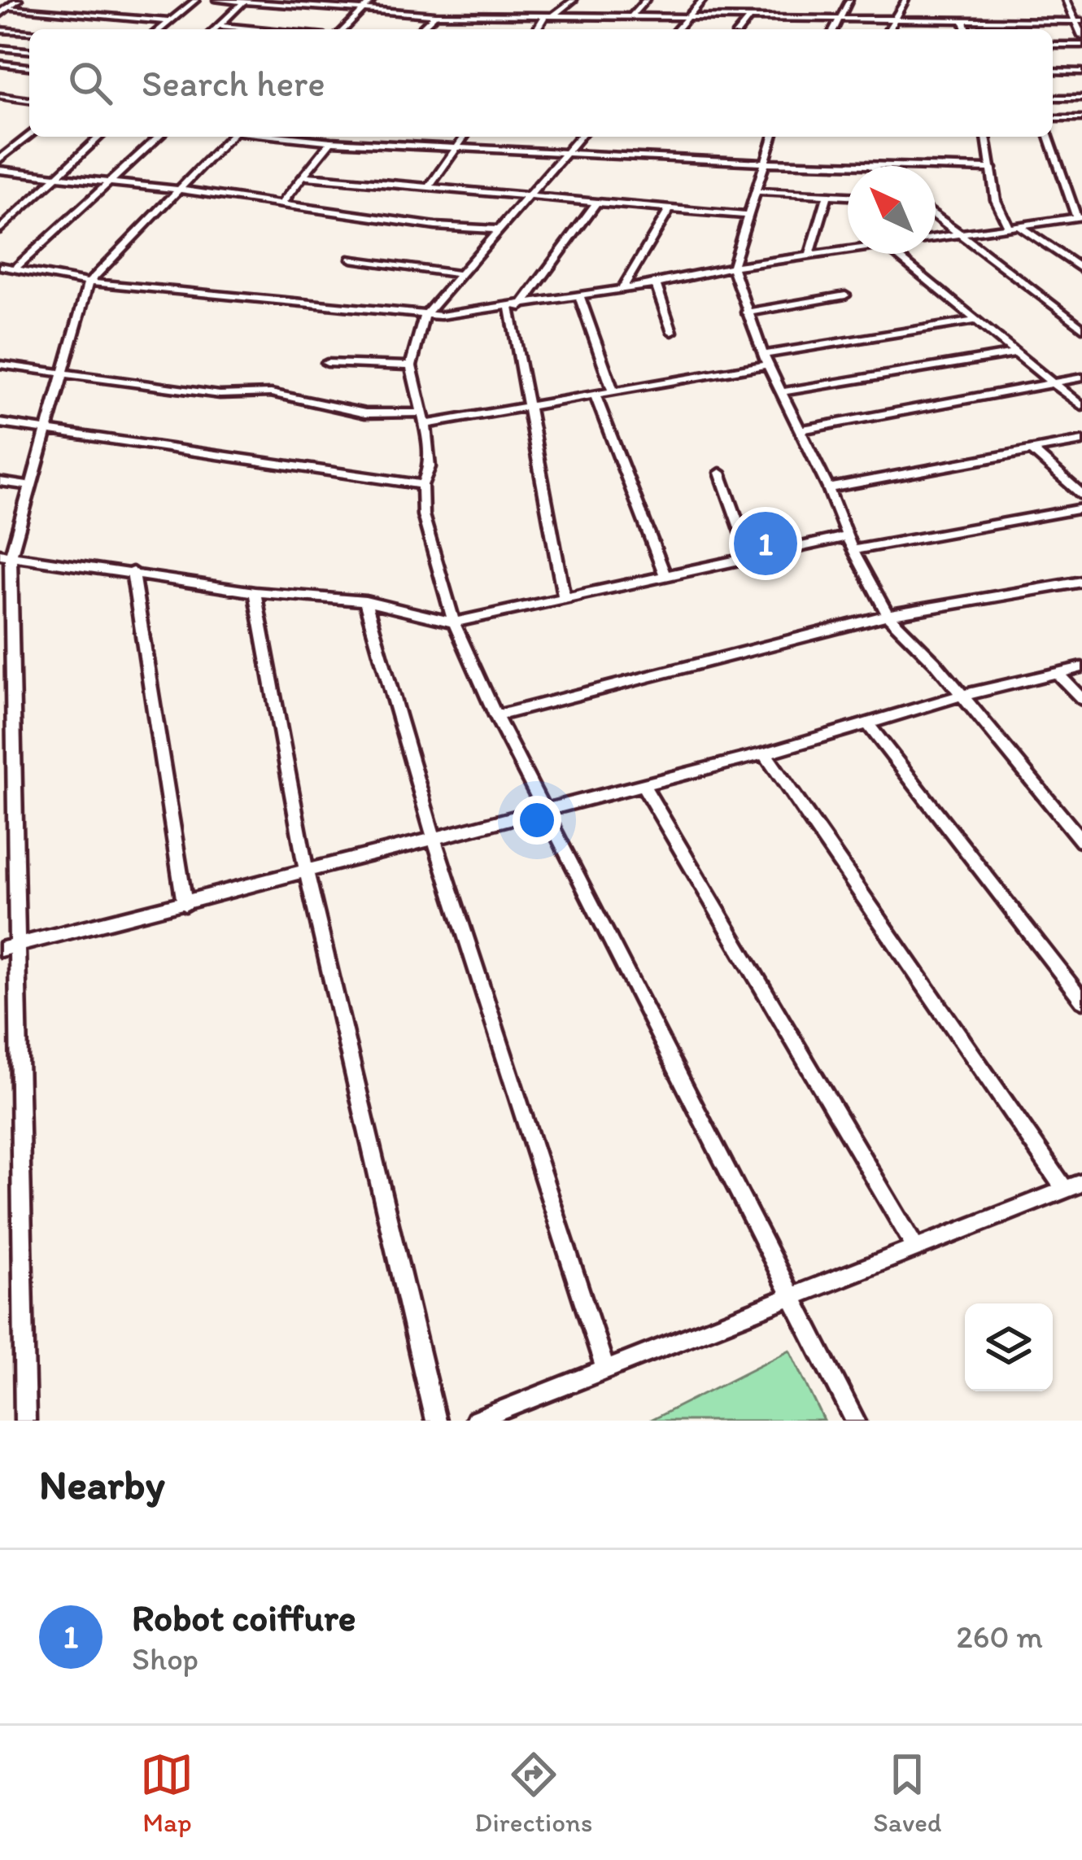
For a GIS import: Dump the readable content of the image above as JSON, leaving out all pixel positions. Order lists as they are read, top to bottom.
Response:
{
  "north": "top left",
  "page": {
    "search": "Search here",
    "pins": "1",
    "heading": "Nearby",
    "list": [
      {
        "mark": "1",
        "name": "Robot coiffure",
        "note": "Shop",
        "value": "260 m"
      }
    ],
    "nav": ["Map", "Directions", "Saved"]
  }
}
